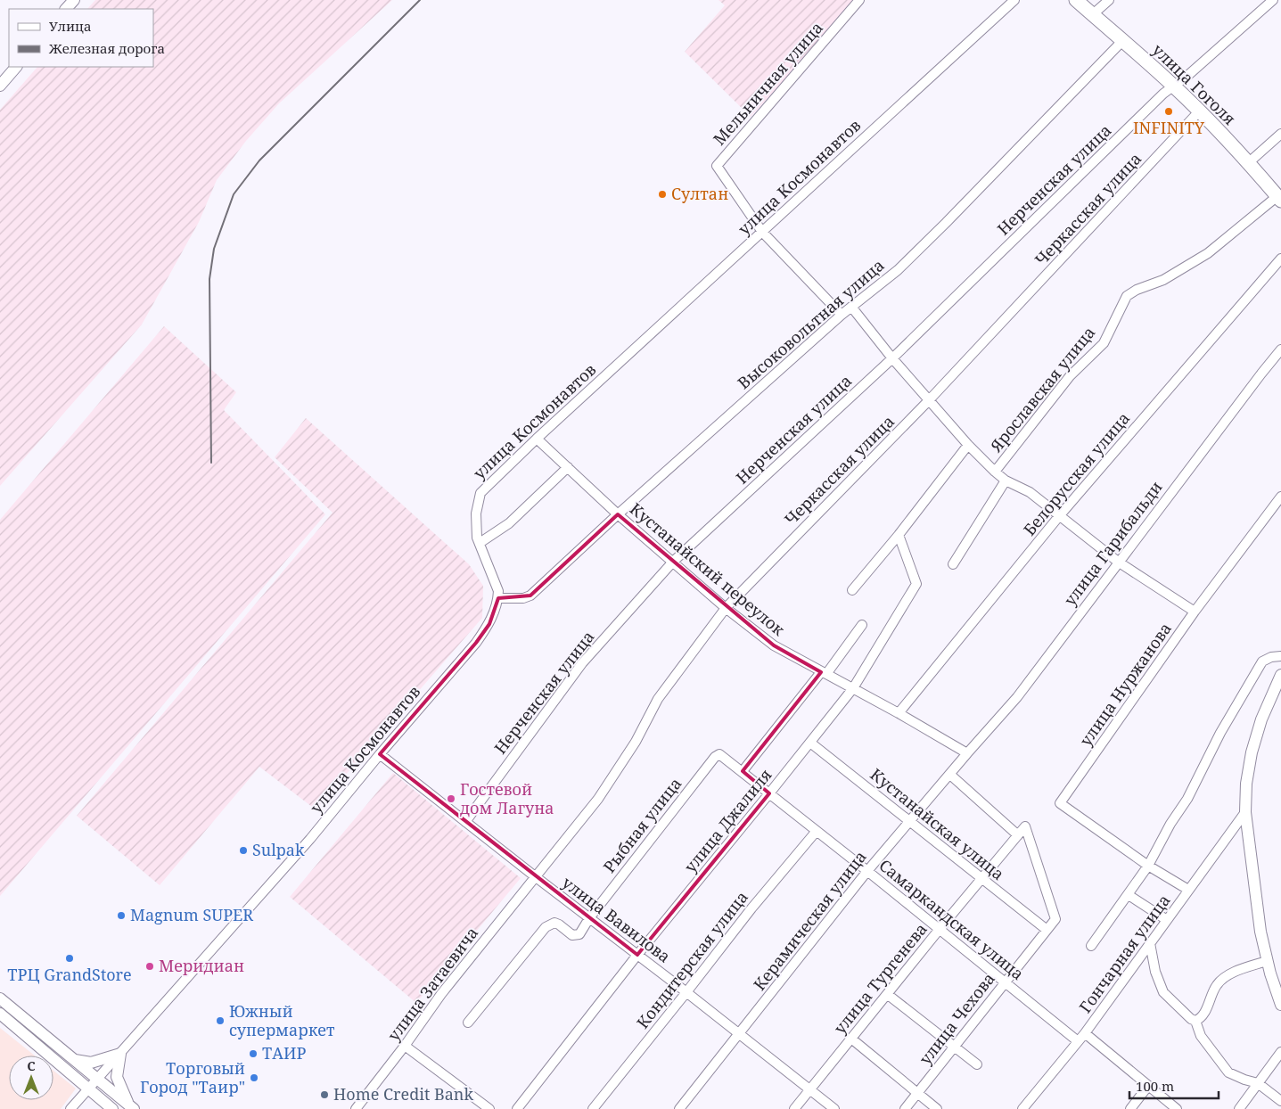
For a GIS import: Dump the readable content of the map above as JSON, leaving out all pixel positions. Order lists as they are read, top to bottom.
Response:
{
  "streets": {
    "highway": ["улица Гоголя"],
    "street": [
      "Мельничная улица",
      "улица Космонавтов",
      "Нерченская улица",
      "Черкасская улица",
      "Высоковольтная улица",
      "Ярославская улица",
      "Белорусская улица",
      "улица Гарибальди",
      "Кустанайский переулок",
      "улица Нуржанова",
      "улица Джалиля",
      "Кустанайская улица",
      "Рыбная улица",
      "улица Вавилова",
      "Самаркандская улица",
      "Керамическая улица",
      "Гончарная улица",
      "Кондитерская улица",
      "улица Тургенева",
      "улица Затаевича",
      "улица Чехова"
    ]
  },
  "crossings": [
    ["Мельничная улица", "улица Космонавтов"],
    ["улица Гоголя", "Нерченская улица"],
    ["улица Гоголя", "Черкасская улица"],
    ["улица Гоголя", "Высоковольтная улица"],
    ["улица Гоголя", "Ярославская улица"],
    ["улица Космонавтов", "Высоковольтная улица"],
    ["улица Космонавтов", "Кустанайский переулок"],
    ["улица Космонавтов", "улица Вавилова"],
    ["Нерченская улица", "Кустанайский переулок"],
    ["Нерченская улица", "улица Вавилова"],
    ["Черкасская улица", "Кустанайский переулок"],
    ["Черкасская улица", "улица Вавилова"],
    ["Черкасская улица", "улица Затаевича"],
    ["Высоковольтная улица", "Кустанайский переулок"],
    ["Ярославская улица", "улица Джалиля"],
    ["Белорусская улица", "Кустанайский переулок"],
    ["улица Гарибальди", "Кустанайский переулок"],
    ["улица Гарибальди", "Керамическая улица"],
    ["Кустанайский переулок", "улица Джалиля"],
    ["Кустанайский переулок", "Керамическая улица"],
    ["улица Нуржанова", "Гончарная улица"],
    ["улица Джалиля", "Кустанайская улица"],
    ["улица Джалиля", "улица Вавилова"],
    ["улица Джалиля", "Самаркандская улица"],
    ["Кустанайская улица", "Керамическая улица"],
    ["Кустанайская улица", "улица Тургенева"],
    ["Кустанайская улица", "улица Чехова"],
    ["Рыбная улица", "улица Вавилова"],
    ["Рыбная улица", "Самаркандская улица"],
    ["улица Вавилова", "Керамическая улица"],
    ["улица Вавилова", "Кондитерская улица"],
    ["улица Вавилова", "улица Тургенева"],
    ["улица Вавилова", "улица Затаевича"],
    ["Самаркандская улица", "Керамическая улица"],
    ["Самаркандская улица", "Гончарная улица"],
    ["Самаркандская улица", "Кондитерская улица"],
    ["Самаркандская улица", "улица Тургенева"],
    ["Самаркандская улица", "улица Чехова"],
    ["улица Тургенева", "улица Чехова"]
  ],
  "places": [
    "INFINITY",
    "Султан",
    "Гостевой дом Лагуна",
    "Sulpak",
    "Magnum SUPER",
    "ТРЦ GrandStore",
    "Меридиан",
    "Южный супермаркет",
    "ТАИР",
    "Торговый Город \"Таир\"",
    "Home Credit Bank"
  ],
  "legend": ["Улица", "Железная дорога"],
  "scale_bar": "100 m",
  "north": "top"
}
